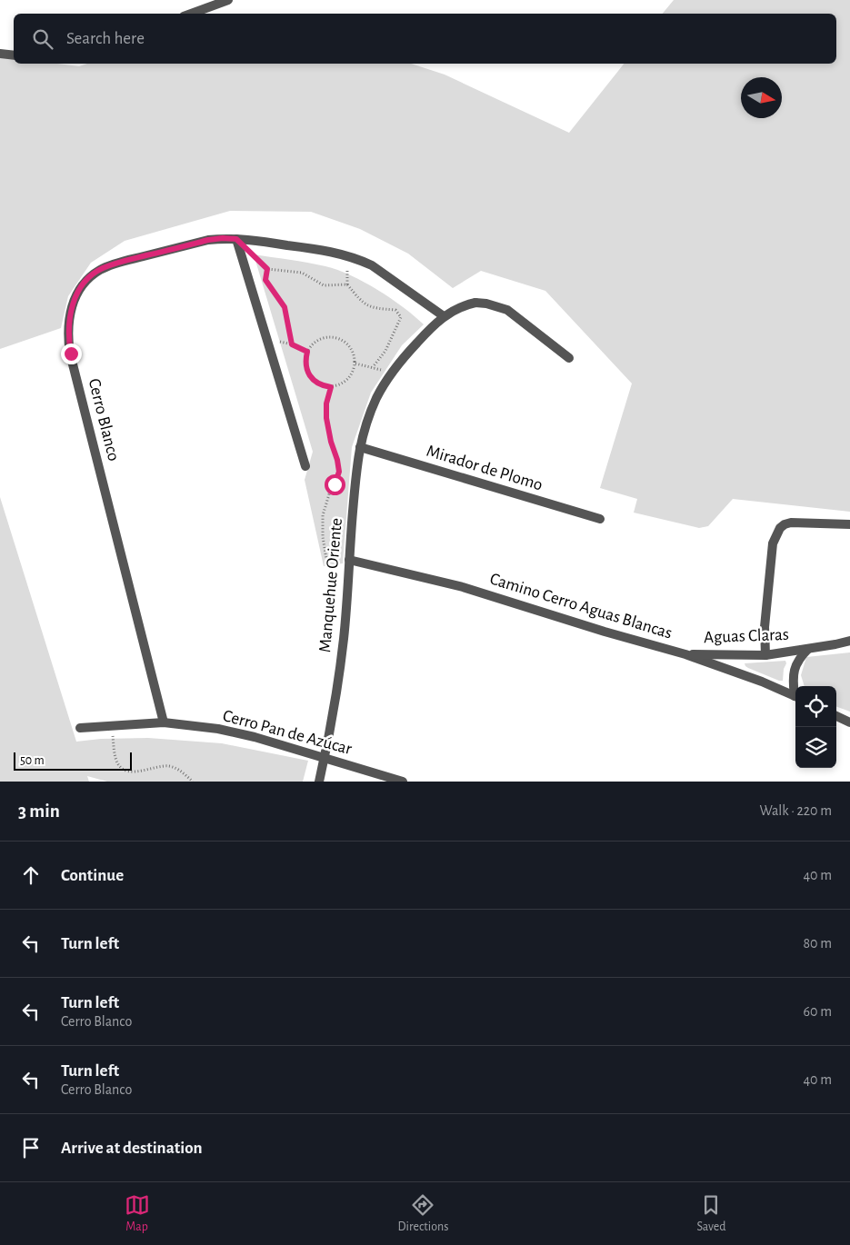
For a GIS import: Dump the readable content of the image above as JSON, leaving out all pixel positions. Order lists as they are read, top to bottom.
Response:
{
  "streets": {
    "street": [
      "Cerro Blanco",
      "Mirador de Plomo",
      "Manquehue Oriente",
      "Camino Cerro Aguas Blancas",
      "Aguas Claras",
      "Cerro Pan de Azúcar"
    ]
  },
  "crossings": [
    ["Cerro Blanco", "Manquehue Oriente"],
    ["Cerro Blanco", "Cerro Pan de Azúcar"],
    ["Mirador de Plomo", "Manquehue Oriente"],
    ["Manquehue Oriente", "Camino Cerro Aguas Blancas"],
    ["Manquehue Oriente", "Cerro Pan de Azúcar"],
    ["Camino Cerro Aguas Blancas", "Aguas Claras"]
  ],
  "scale_bar": "50 m",
  "north": "right",
  "page": {
    "search": "Search here",
    "scale": "50 m",
    "heading": ["3 min", "Walk · 220 m"],
    "list": [
      ["Continue", "40 m"],
      ["Turn left", "80 m"],
      ["Turn left", "Cerro Blanco", "60 m"],
      ["Turn left", "Cerro Blanco", "40 m"],
      "Arrive at destination"
    ],
    "nav": ["Map", "Directions", "Saved"]
  }
}
